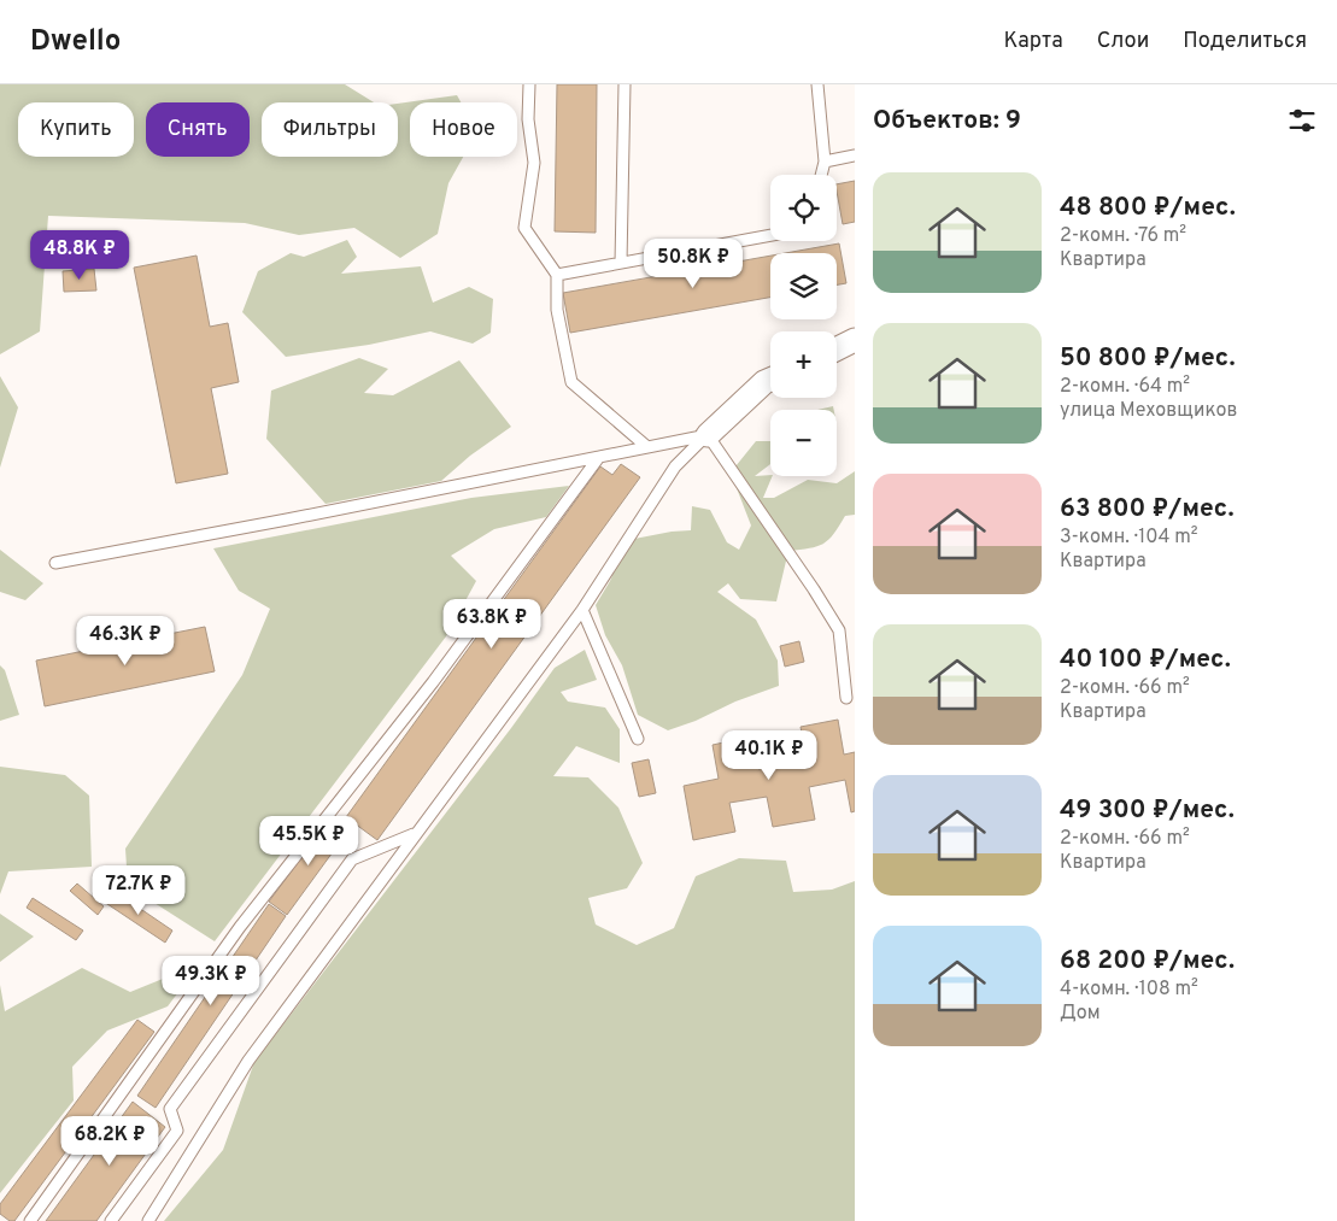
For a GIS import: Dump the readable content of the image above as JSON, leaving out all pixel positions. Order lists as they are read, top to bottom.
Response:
{
  "page": {
    "header": "Dwello",
    "nav": ["Карта", "Слои", "Поделиться"],
    "heading": "Объектов: 9",
    "chip": [
      "Купить",
      "Снять",
      "Фильтры",
      "Новое"
    ],
    "list": [
      {
        "name": "48 800 ₽/мес.",
        "note": "2-комн. · 76 m² · Квартира"
      },
      {
        "name": "50 800 ₽/мес.",
        "note": "2-комн. · 64 m² · улица Меховщиков"
      },
      {
        "name": "63 800 ₽/мес.",
        "note": "3-комн. · 104 m² · Квартира"
      },
      {
        "name": "40 100 ₽/мес.",
        "note": "2-комн. · 66 m² · Квартира"
      },
      {
        "name": "49 300 ₽/мес.",
        "note": "2-комн. · 66 m² · Квартира"
      },
      {
        "name": "68 200 ₽/мес.",
        "note": "4-комн. · 108 m² · Дом"
      }
    ],
    "map_buttons": ["+", "−"],
    "price": [
      "48.8K ₽",
      "50.8K ₽",
      "63.8K ₽",
      "46.3K ₽",
      "40.1K ₽",
      "45.5K ₽",
      "72.7K ₽",
      "49.3K ₽",
      "68.2K ₽"
    ]
  }
}
